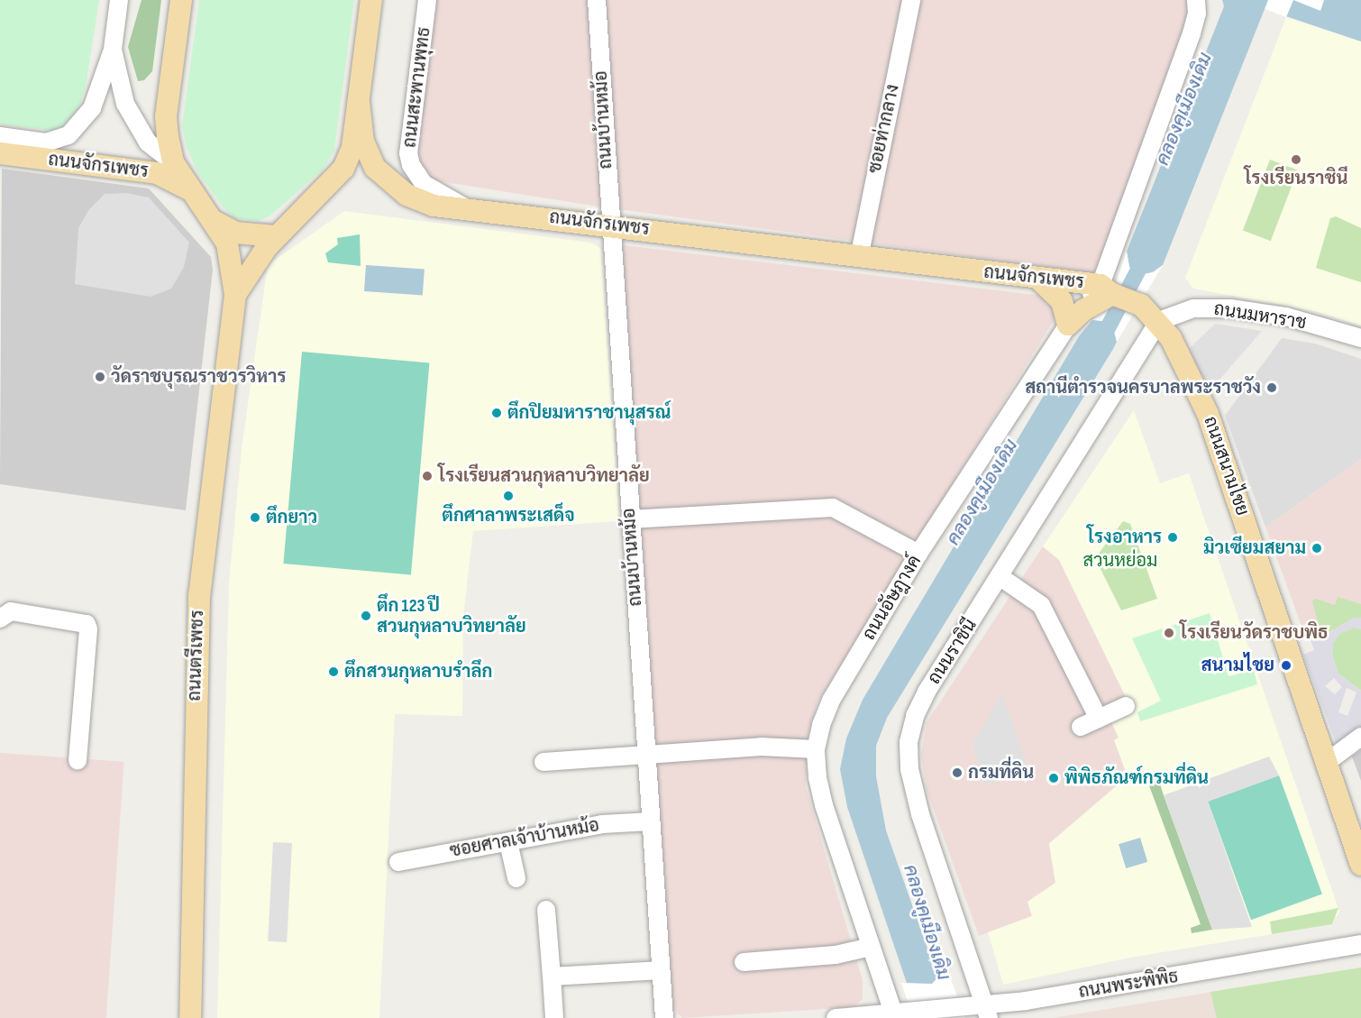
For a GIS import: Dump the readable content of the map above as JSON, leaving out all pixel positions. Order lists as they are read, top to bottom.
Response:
{
  "streets": {
    "main road": ["ถนนจักรเพชร", "ถนนสนามไชย", "ถนนตรีเพชร"],
    "street": [
      "ถนนสะพานพุทธ",
      "ถนนบ้านหม้อ",
      "ซอยท่ากลาง",
      "ถนนมหาราช",
      "ถนนอัษฎางค์",
      "ถนนราชินี",
      "ซอยศาลเจ้าบ้านหม้อ",
      "ถนนพระพิพิธ"
    ]
  },
  "crossings": [
    ["ถนนสะพานพุทธ", "ถนนจักรเพชร"],
    ["ถนนบ้านหม้อ", "ถนนจักรเพชร"],
    ["ถนนบ้านหม้อ", "ซอยศาลเจ้าบ้านหม้อ"],
    ["ซอยท่ากลาง", "ถนนจักรเพชร"],
    ["ถนนจักรเพชร", "ถนนมหาราช"],
    ["ถนนจักรเพชร", "ถนนสนามไชย"],
    ["ถนนจักรเพชร", "ถนนราชินี"],
    ["ถนนจักรเพชร", "ถนนตรีเพชร"],
    ["ถนนมหาราช", "ถนนสนามไชย"],
    ["ถนนมหาราช", "ถนนราชินี"],
    ["ถนนสนามไชย", "ถนนราชินี"],
    ["ถนนอัษฎางค์", "ถนนพระพิพิธ"],
    ["ถนนราชินี", "ถนนพระพิพิธ"]
  ],
  "water": ["คลองคูเมืองเดิม"],
  "parks": ["สวนหย่อม"],
  "places": [
    "โรงเรียนราชินี",
    "วัดราชบุรณราชวรวิหาร",
    "สถานีตำรวจนครบาลพระราชวัง",
    "ตึกปิยมหาราชานุสรณ์",
    "โรงเรียนสวนกุหลาบวิทยาลัย",
    "ตึกศาลาพระเสด็จ",
    "ตึกยาว",
    "โรงอาหาร",
    "มิวเซียมสยาม",
    "ตึก 123 ปี สวนกุหลาบวิทยาลัย",
    "โรงเรียนวัดราชบพิธ",
    "สนามไชย",
    "ตึกสวนกุหลาบรำลึก",
    "กรมที่ดิน",
    "พิพิธภัณฑ์กรมที่ดิน"
  ]
}
